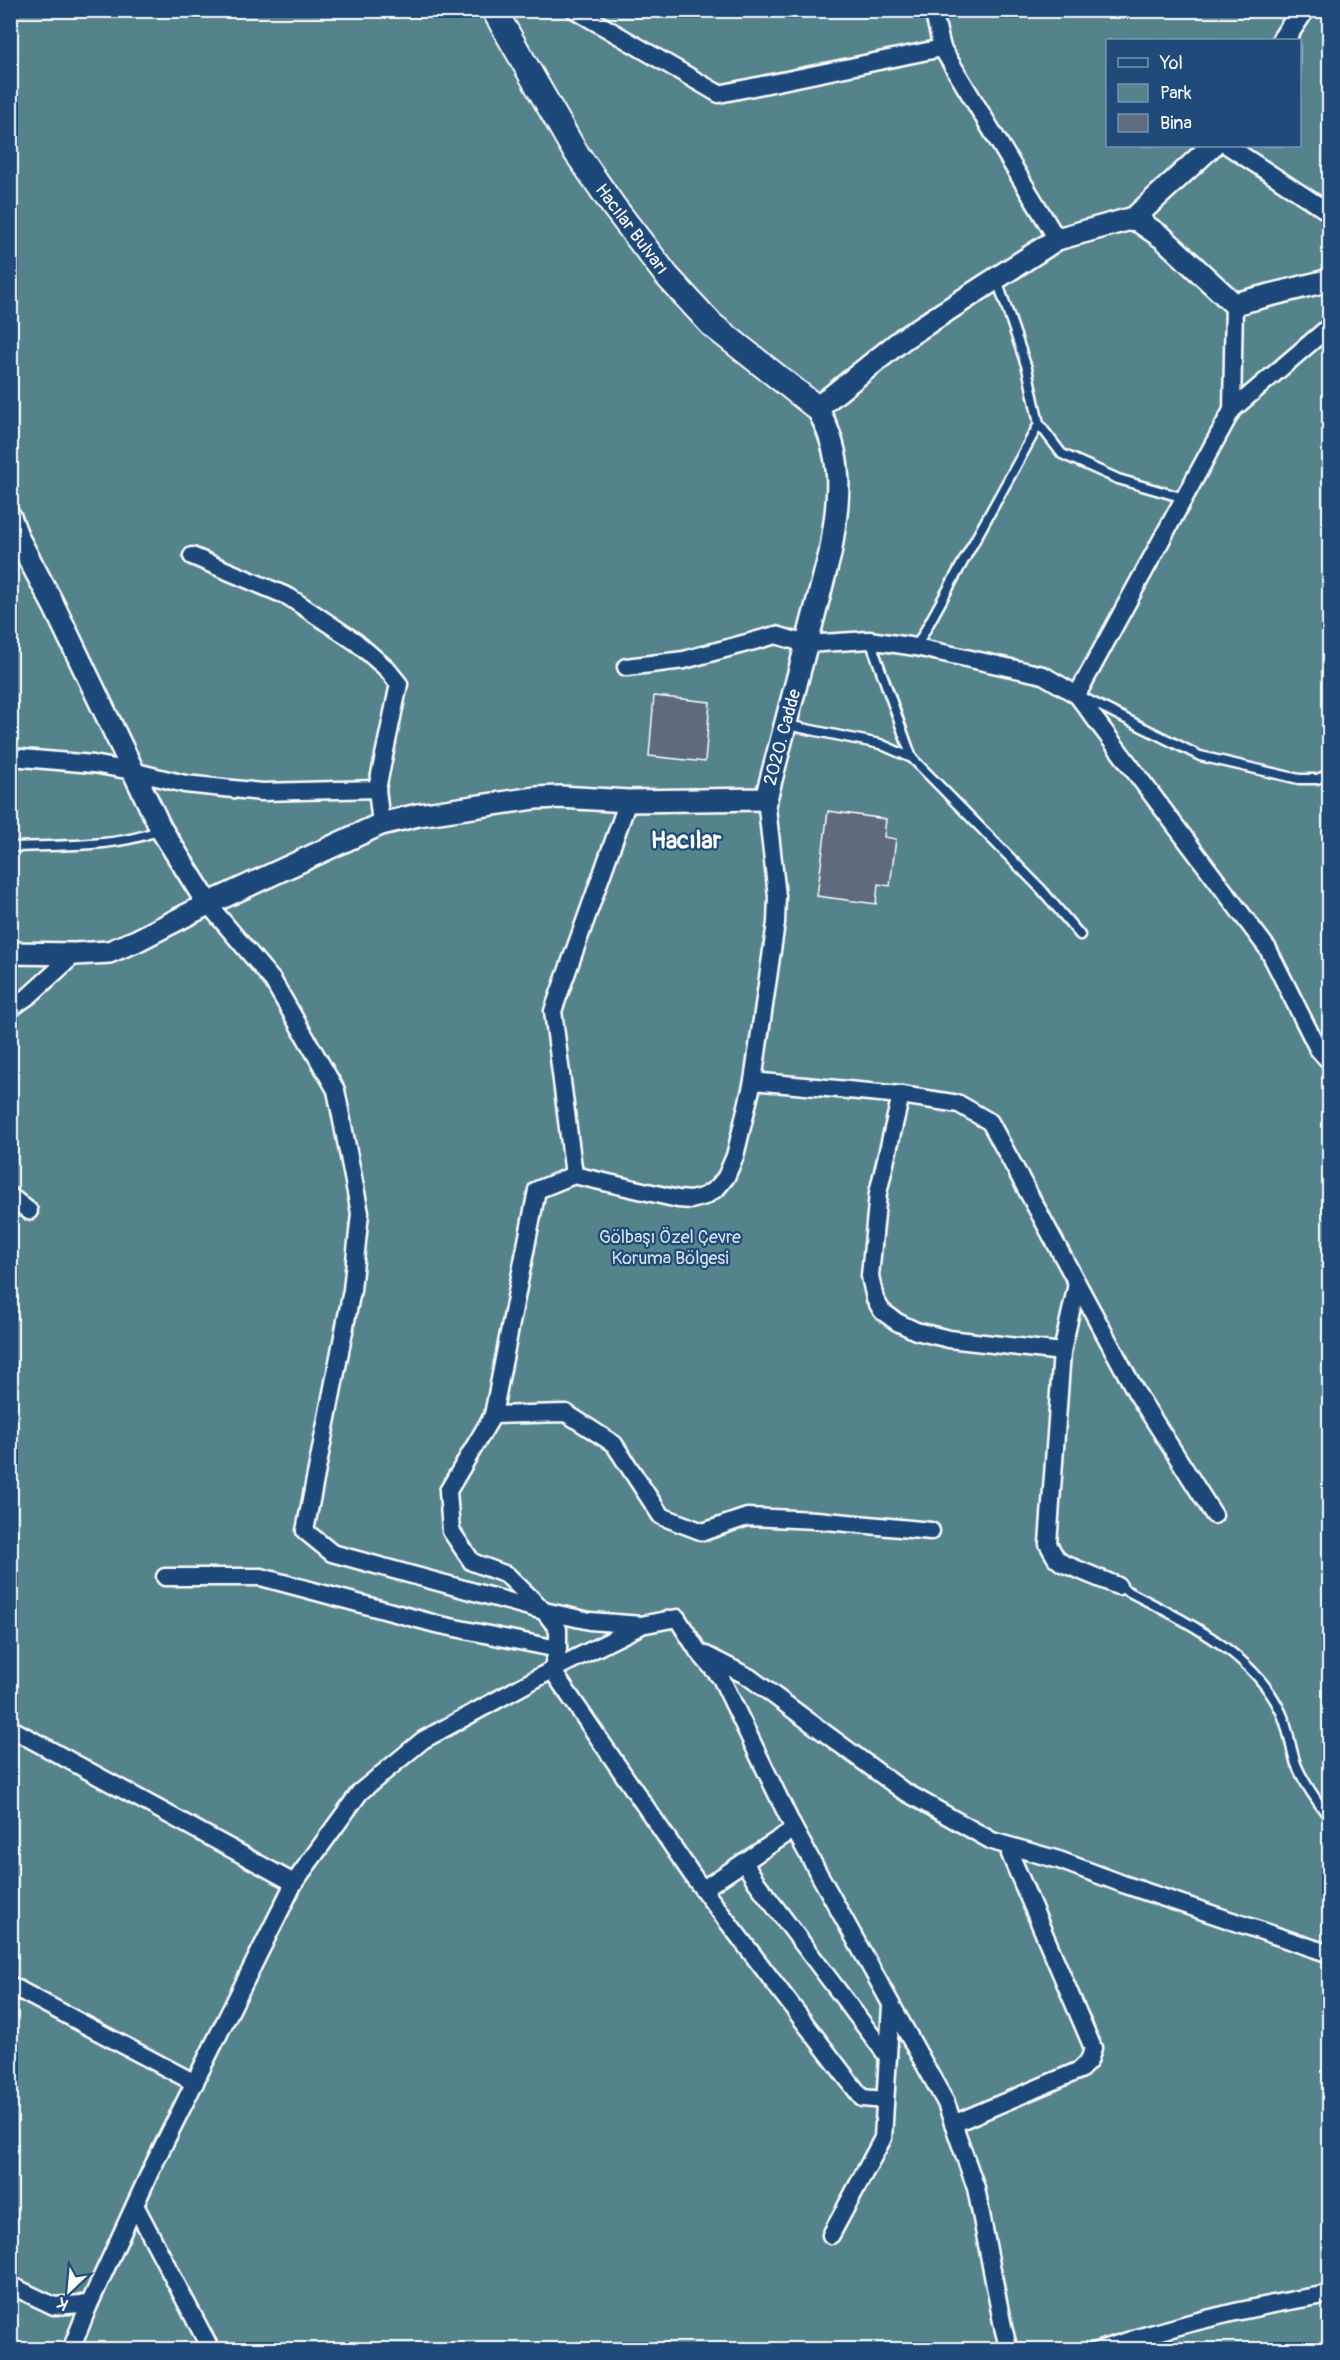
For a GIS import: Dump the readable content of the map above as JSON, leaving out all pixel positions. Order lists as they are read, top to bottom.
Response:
{
  "streets": {
    "main road": ["Hacılar Bulvarı"],
    "street": ["2020. Cadde"]
  },
  "crossings": [
    ["Hacılar Bulvarı", "2020. Cadde"]
  ],
  "districts": ["Hacılar"],
  "parks": ["Gölbaşı Özel Çevre Koruma Bölgesi"],
  "legend": ["Yol", "Park", "Bina"],
  "north": "bottom left"
}
